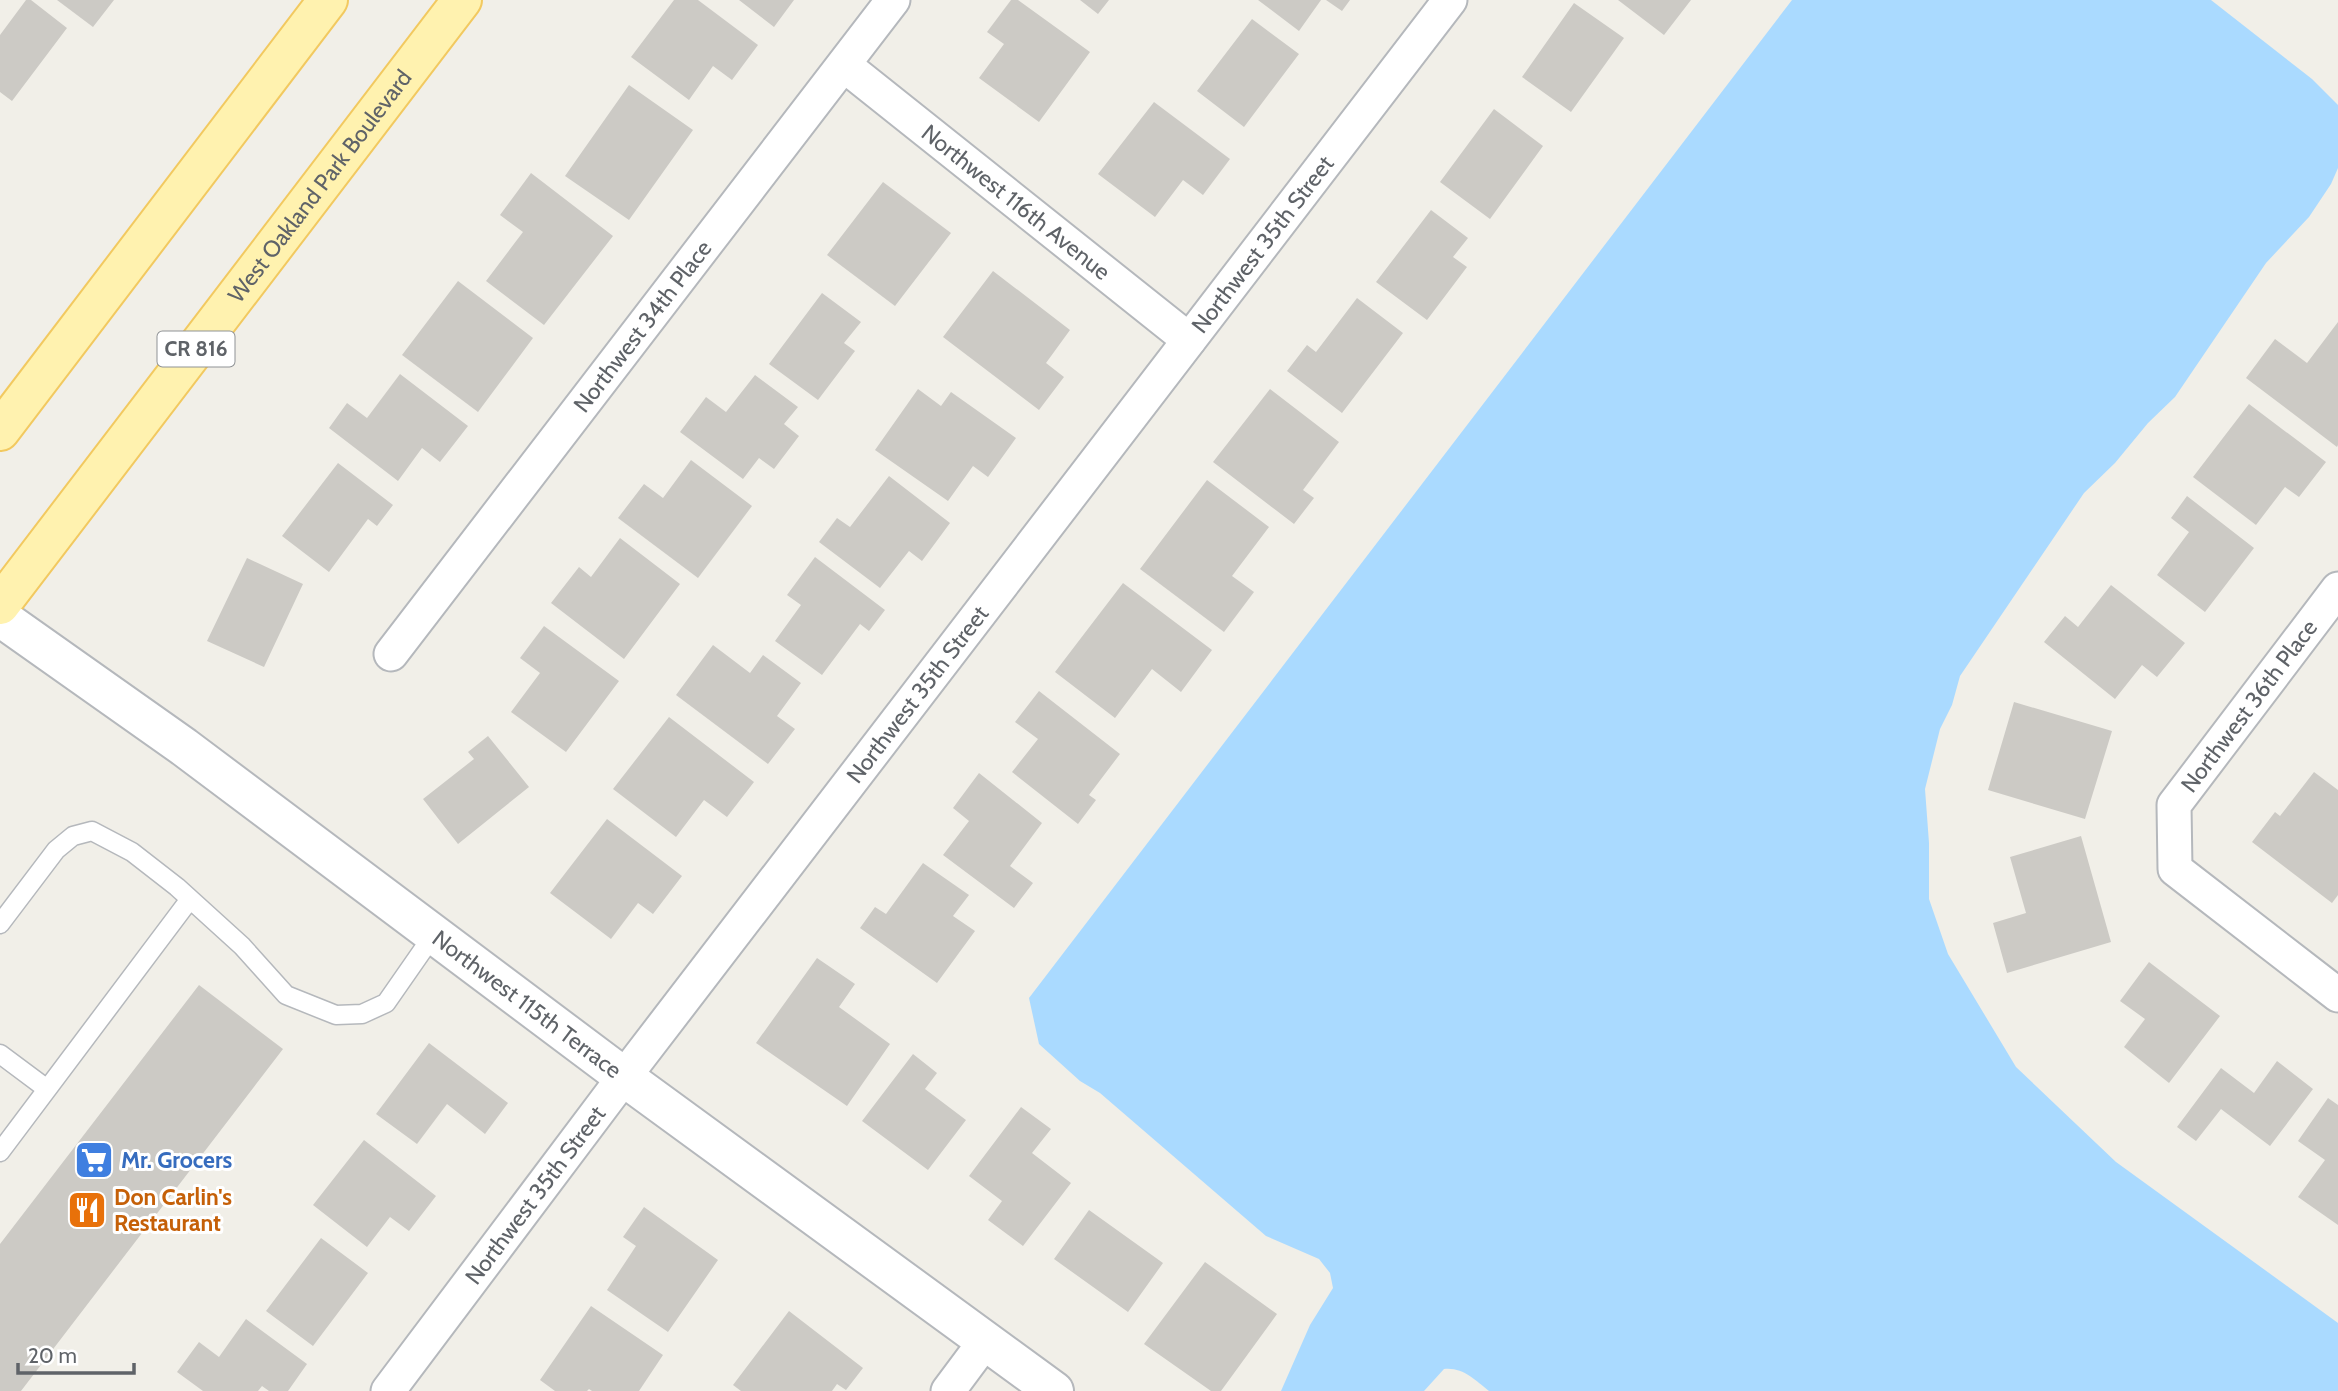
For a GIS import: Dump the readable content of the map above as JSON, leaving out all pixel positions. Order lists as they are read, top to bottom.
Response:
{
  "streets": {
    "main road": ["West Oakland Park Boulevard", "CR 816"],
    "street": [
      "Northwest 116th Avenue",
      "Northwest 35th Street",
      "Northwest 34th Place",
      "Northwest 36th Place",
      "Northwest 115th Terrace"
    ]
  },
  "crossings": [
    ["Northwest 116th Avenue", "Northwest 35th Street"],
    ["Northwest 116th Avenue", "Northwest 34th Place"],
    ["Northwest 35th Street", "Northwest 115th Terrace"]
  ],
  "places": {
    "supermarket": ["Mr. Grocers"],
    "restaurant": ["Don Carlin's Restaurant"]
  },
  "scale_bar": "20 m"
}
